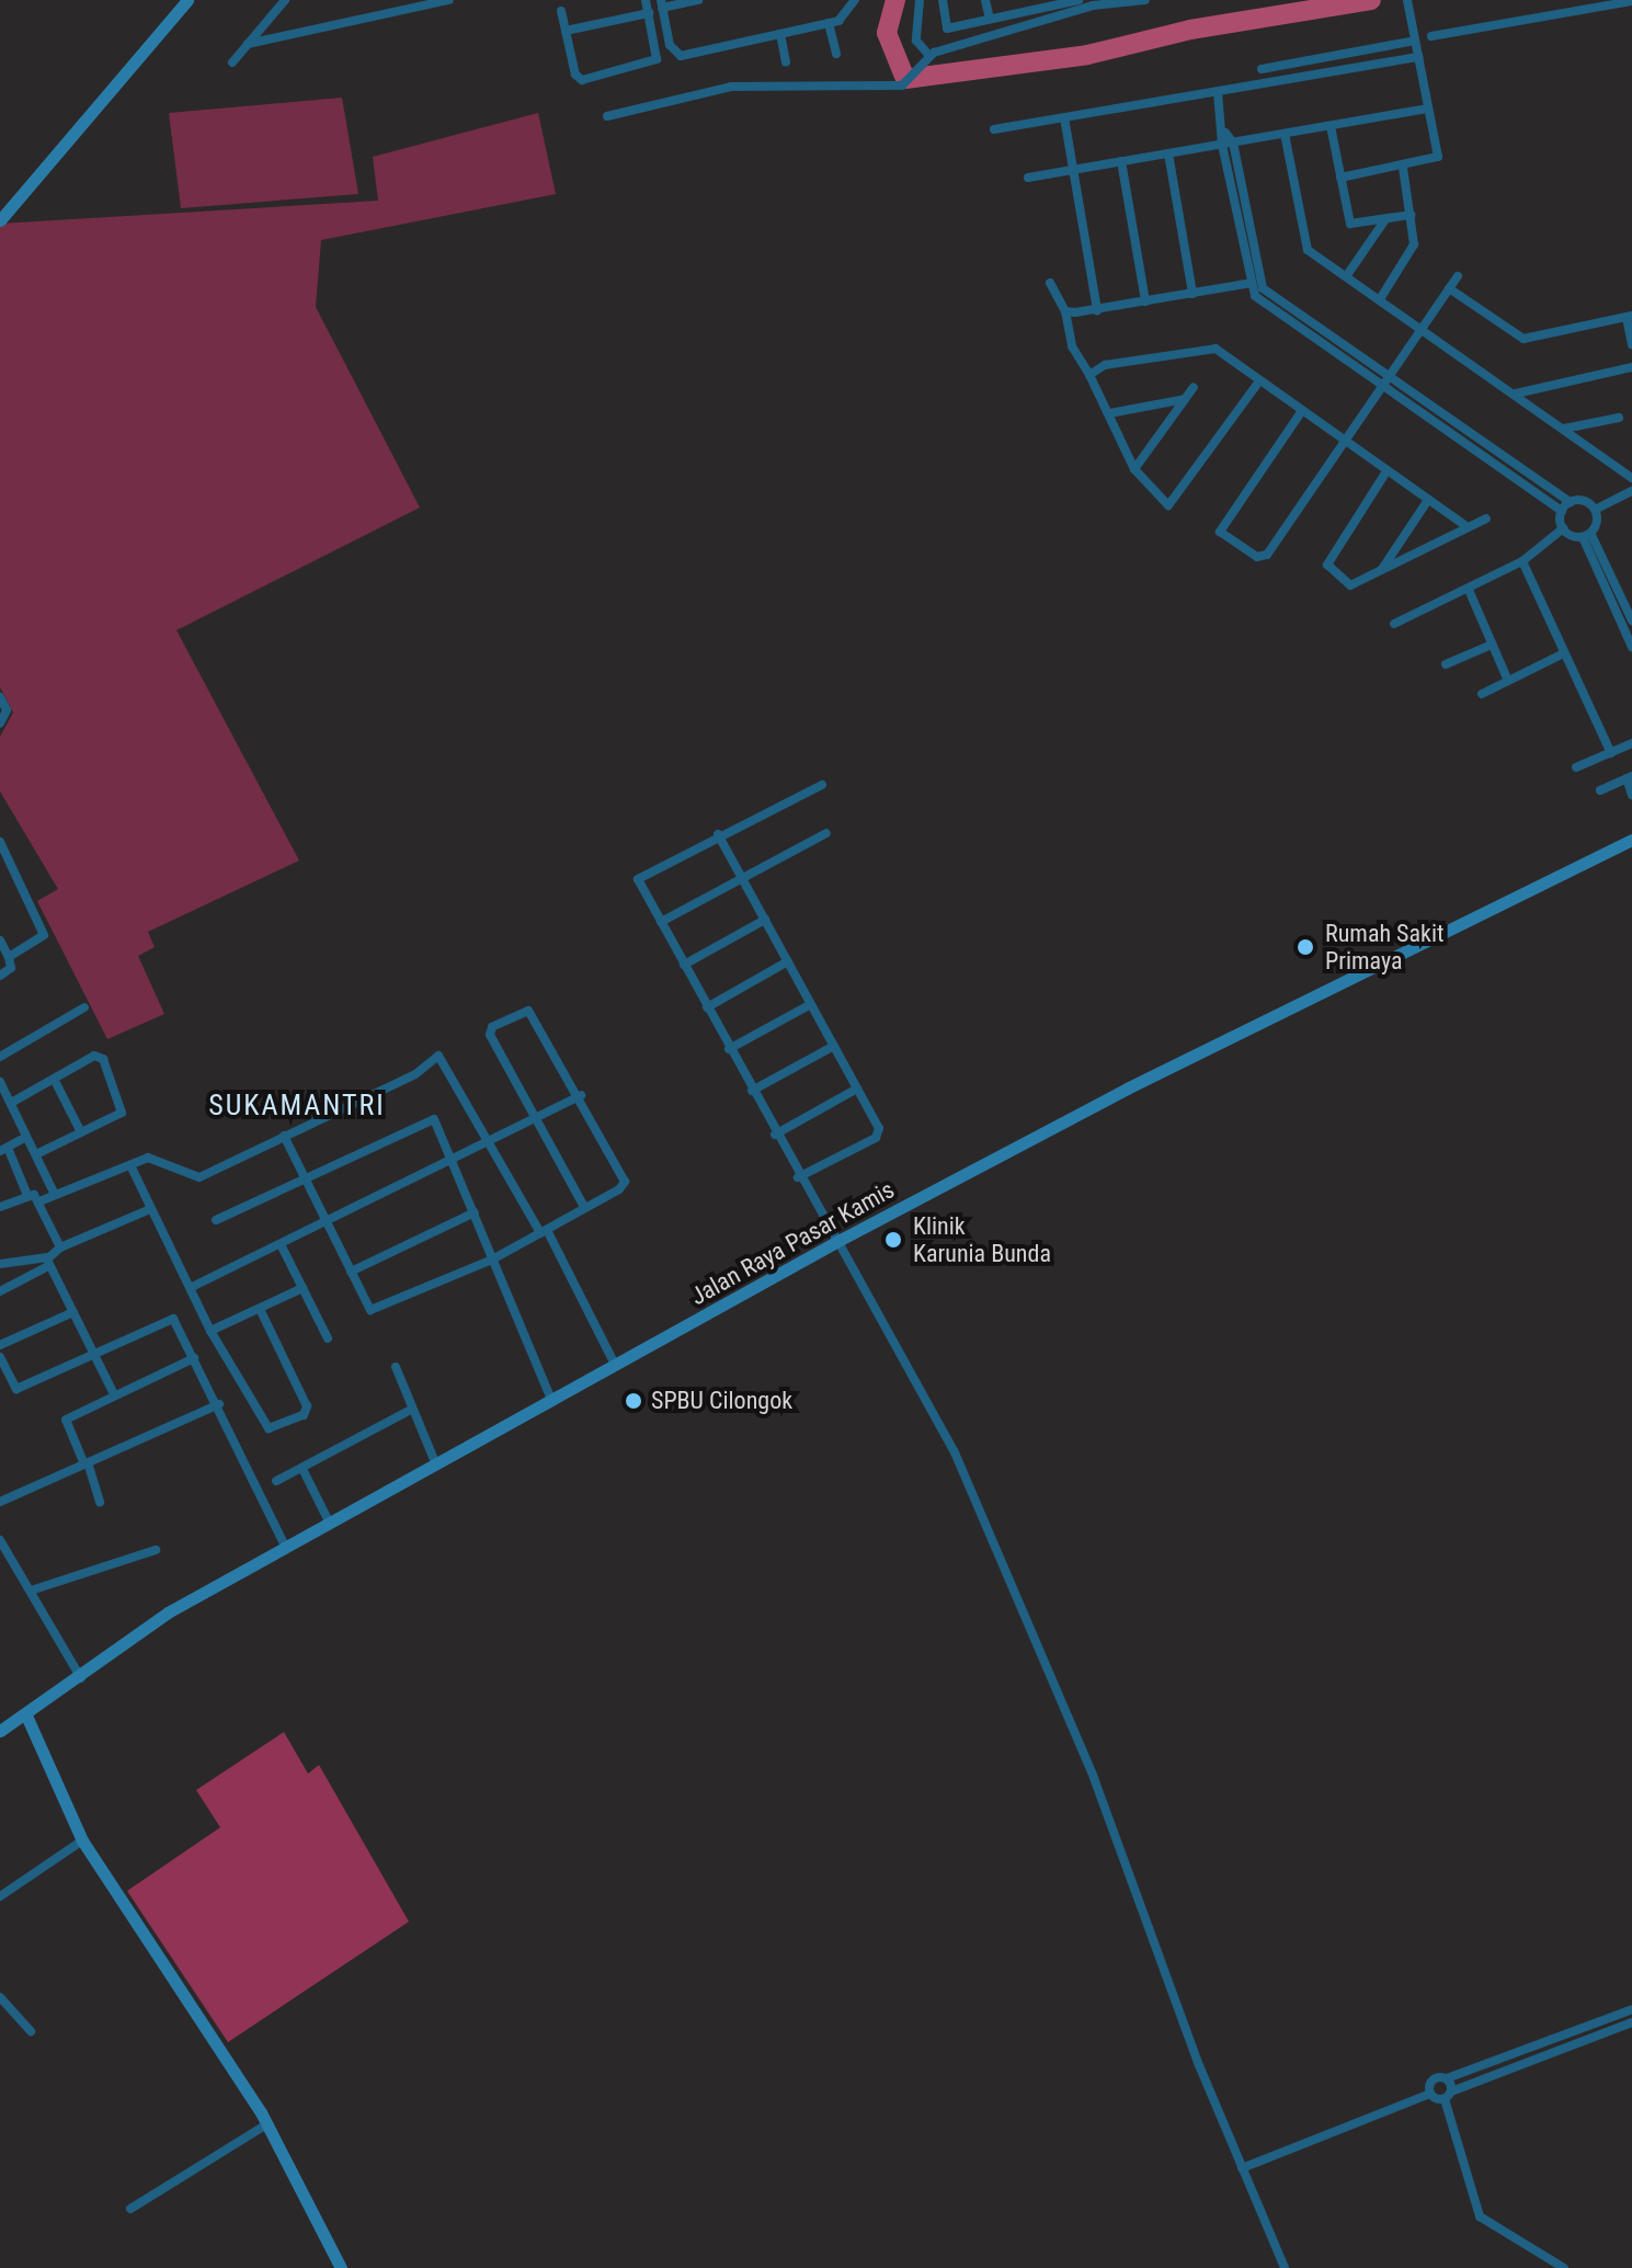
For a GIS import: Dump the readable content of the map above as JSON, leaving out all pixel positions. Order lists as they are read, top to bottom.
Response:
{
  "streets": {
    "main road": ["Jalan Raya Pasar Kamis"]
  },
  "districts": ["SUKAMANTRI"],
  "places": ["Rumah Sakit Primaya", "Klinik Karunia Bunda", "SPBU Cilongok"]
}
